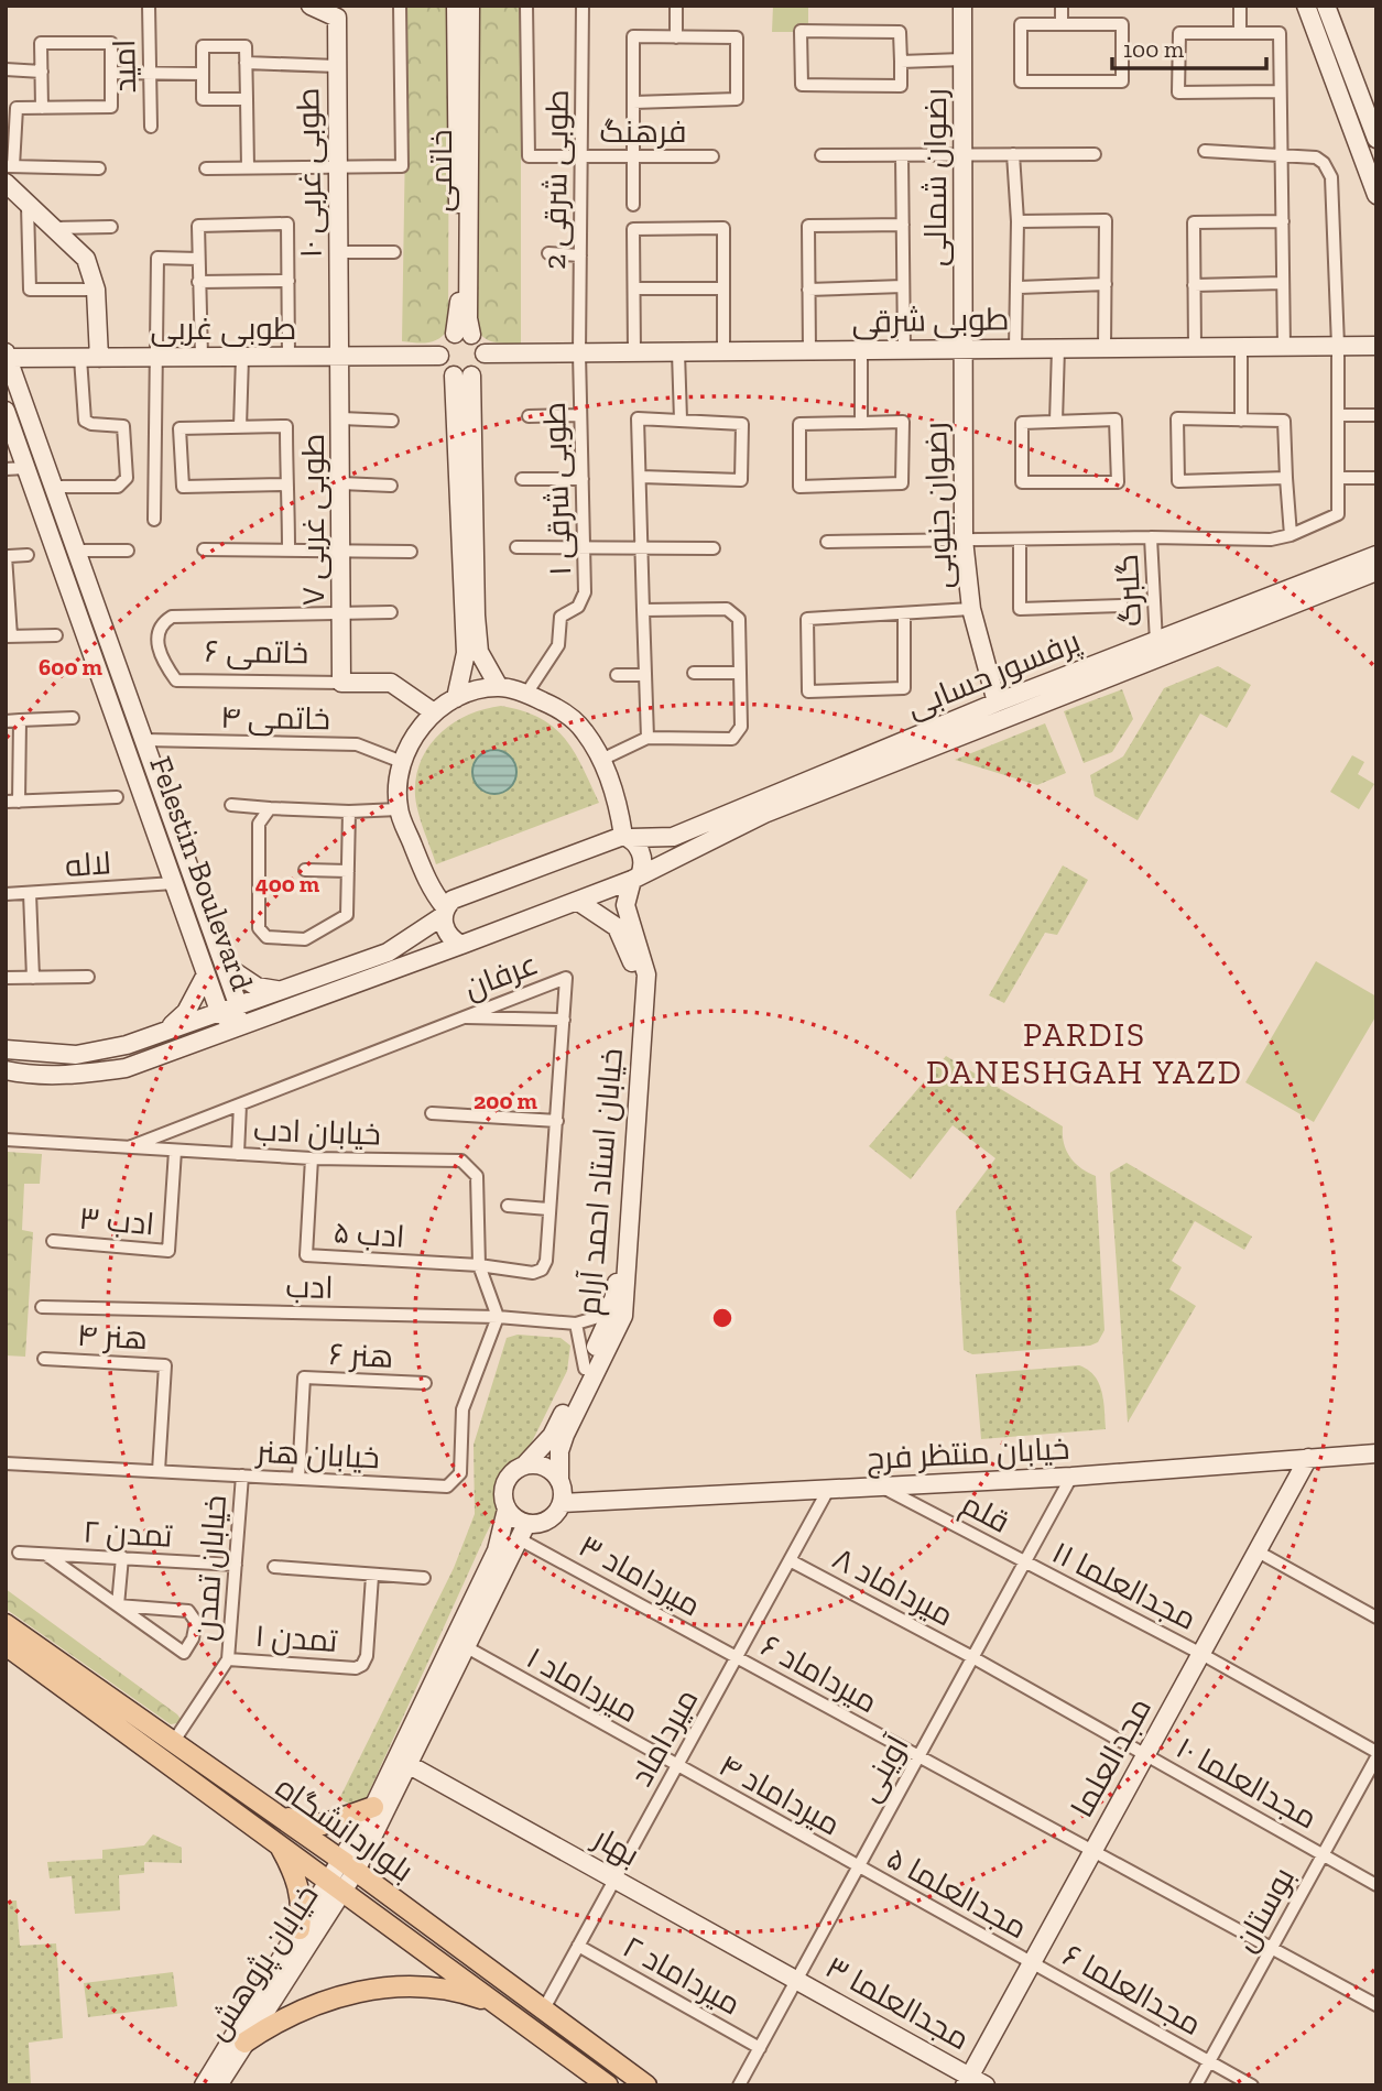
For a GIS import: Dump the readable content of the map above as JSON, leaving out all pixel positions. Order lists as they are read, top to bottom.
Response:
{
  "streets": {
    "main road": [
      "خاتمی",
      "طوبی غربی ۱۰",
      "رضوان شمالی",
      "طوبی شرقی",
      "طوبی غربی",
      "رضوان جنوبی",
      "طوبی غربی ۷",
      "خاتمی ۶",
      "پرفسور حسابی",
      "Felestin Boulevard",
      "خیابان استاد احمد آرام",
      "خیابان منتظر فرج",
      "مجدالعلما",
      "بلواردانشگاه",
      "بهار",
      "خیابان پژوهش",
      "مجدالعلما ۳"
    ],
    "street": [
      "امید",
      "فرهنگ",
      "طوبی شرقی 2",
      "طوبی شرقی ۱",
      "گلبرگ",
      "خاتمی ۴",
      "لاله",
      "عرفان",
      "خیابان ادب",
      "ادب ۳",
      "ادب ۵",
      "ادب",
      "هنر ۴",
      "هنر ۶",
      "خیابان هنر",
      "قلم",
      "تمدن ۲",
      "خیابان تمدن",
      "میرداماد ۳",
      "مجدالعلما ۱۱",
      "میرداماد ۸",
      "تمدن ۱",
      "میرداماد ۶",
      "میرداماد ۱",
      "میرداماد",
      "آوینی",
      "مجدالعلما ۱۰",
      "میرداماد ۴",
      "مجدالعلما ۵",
      "بوستان",
      "میرداماد ۲",
      "مجدالعلما ۶"
    ]
  },
  "crossings": [
    ["فرهنگ", "طوبی شرقی 2"],
    ["خاتمی", "طوبی شرقی"],
    ["خاتمی", "طوبی غربی"],
    ["طوبی غربی ۱۰", "طوبی غربی"],
    ["طوبی غربی ۱۰", "طوبی غربی ۷"],
    ["رضوان شمالی", "طوبی شرقی"],
    ["رضوان شمالی", "رضوان جنوبی"],
    ["طوبی شرقی 2", "طوبی شرقی"],
    ["طوبی شرقی 2", "طوبی شرقی ۱"],
    ["طوبی شرقی", "طوبی غربی"],
    ["طوبی شرقی", "طوبی شرقی ۱"],
    ["طوبی شرقی", "رضوان جنوبی"],
    ["طوبی غربی", "طوبی غربی ۷"],
    ["طوبی غربی", "Felestin Boulevard"],
    ["طوبی شرقی ۱", "خاتمی ۶"],
    ["طوبی شرقی ۱", "پرفسور حسابی"],
    ["طوبی شرقی ۱", "خاتمی ۴"],
    ["رضوان جنوبی", "پرفسور حسابی"],
    ["طوبی غربی ۷", "خاتمی ۶"],
    ["گلبرگ", "پرفسور حسابی"],
    ["خاتمی ۶", "پرفسور حسابی"],
    ["خاتمی ۶", "خاتمی ۴"],
    ["پرفسور حسابی", "خاتمی ۴"],
    ["پرفسور حسابی", "Felestin Boulevard"],
    ["خاتمی ۴", "Felestin Boulevard"],
    ["لاله", "Felestin Boulevard"],
    ["عرفان", "خیابان ادب"],
    ["عرفان", "ادب ۵"],
    ["خیابان ادب", "ادب ۳"],
    ["خیابان ادب", "ادب ۵"],
    ["خیابان ادب", "ادب"],
    ["خیابان ادب", "خیابان هنر"],
    ["خیابان استاد احمد آرام", "خیابان منتظر فرج"],
    ["خیابان استاد احمد آرام", "میرداماد ۳"],
    ["ادب", "خیابان هنر"],
    ["هنر ۴", "خیابان هنر"],
    ["هنر ۶", "خیابان هنر"],
    ["خیابان منتظر فرج", "قلم"],
    ["خیابان منتظر فرج", "میرداماد ۳"],
    ["خیابان منتظر فرج", "میرداماد"],
    ["خیابان منتظر فرج", "مجدالعلما"],
    ["خیابان منتظر فرج", "آوینی"],
    ["خیابان هنر", "خیابان تمدن"],
    ["قلم", "مجدالعلما ۱۱"],
    ["قلم", "آوینی"],
    ["تمدن ۲", "خیابان تمدن"],
    ["خیابان تمدن", "تمدن ۱"],
    ["خیابان تمدن", "بلواردانشگاه"],
    ["میرداماد ۳", "میرداماد ۶"],
    ["میرداماد ۳", "میرداماد"],
    ["مجدالعلما ۱۱", "مجدالعلما"],
    ["مجدالعلما ۱۱", "آوینی"],
    ["مجدالعلما ۱۱", "بوستان"],
    ["میرداماد ۸", "میرداماد"],
    ["میرداماد ۸", "مجدالعلما"],
    ["میرداماد ۸", "آوینی"],
    ["میرداماد ۸", "مجدالعلما ۱۰"],
    ["میرداماد ۶", "میرداماد"],
    ["میرداماد ۶", "مجدالعلما"],
    ["میرداماد ۶", "آوینی"],
    ["میرداماد ۶", "بوستان"],
    ["میرداماد ۱", "میرداماد"],
    ["میرداماد ۱", "میرداماد ۴"],
    ["میرداماد", "میرداماد ۴"],
    ["میرداماد", "بلواردانشگاه"],
    ["میرداماد", "بهار"],
    ["میرداماد", "میرداماد ۲"],
    ["مجدالعلما", "مجدالعلما ۱۰"],
    ["مجدالعلما", "مجدالعلما ۵"],
    ["مجدالعلما", "مجدالعلما ۶"],
    ["مجدالعلما", "مجدالعلما ۳"],
    ["آوینی", "میرداماد ۴"],
    ["آوینی", "بهار"],
    ["آوینی", "مجدالعلما ۵"],
    ["آوینی", "میرداماد ۲"],
    ["آوینی", "مجدالعلما ۳"],
    ["مجدالعلما ۱۰", "بوستان"],
    ["میرداماد ۴", "مجدالعلما ۵"],
    ["بلواردانشگاه", "خیابان پژوهش"],
    ["بهار", "مجدالعلما ۳"],
    ["مجدالعلما ۵", "مجدالعلما ۶"],
    ["بوستان", "مجدالعلما ۶"]
  ],
  "districts": ["PARDIS DANESHGAH YAZD"],
  "scale_bar": "100 m",
  "rings": ["600 m", "400 m", "200 m"]
}
